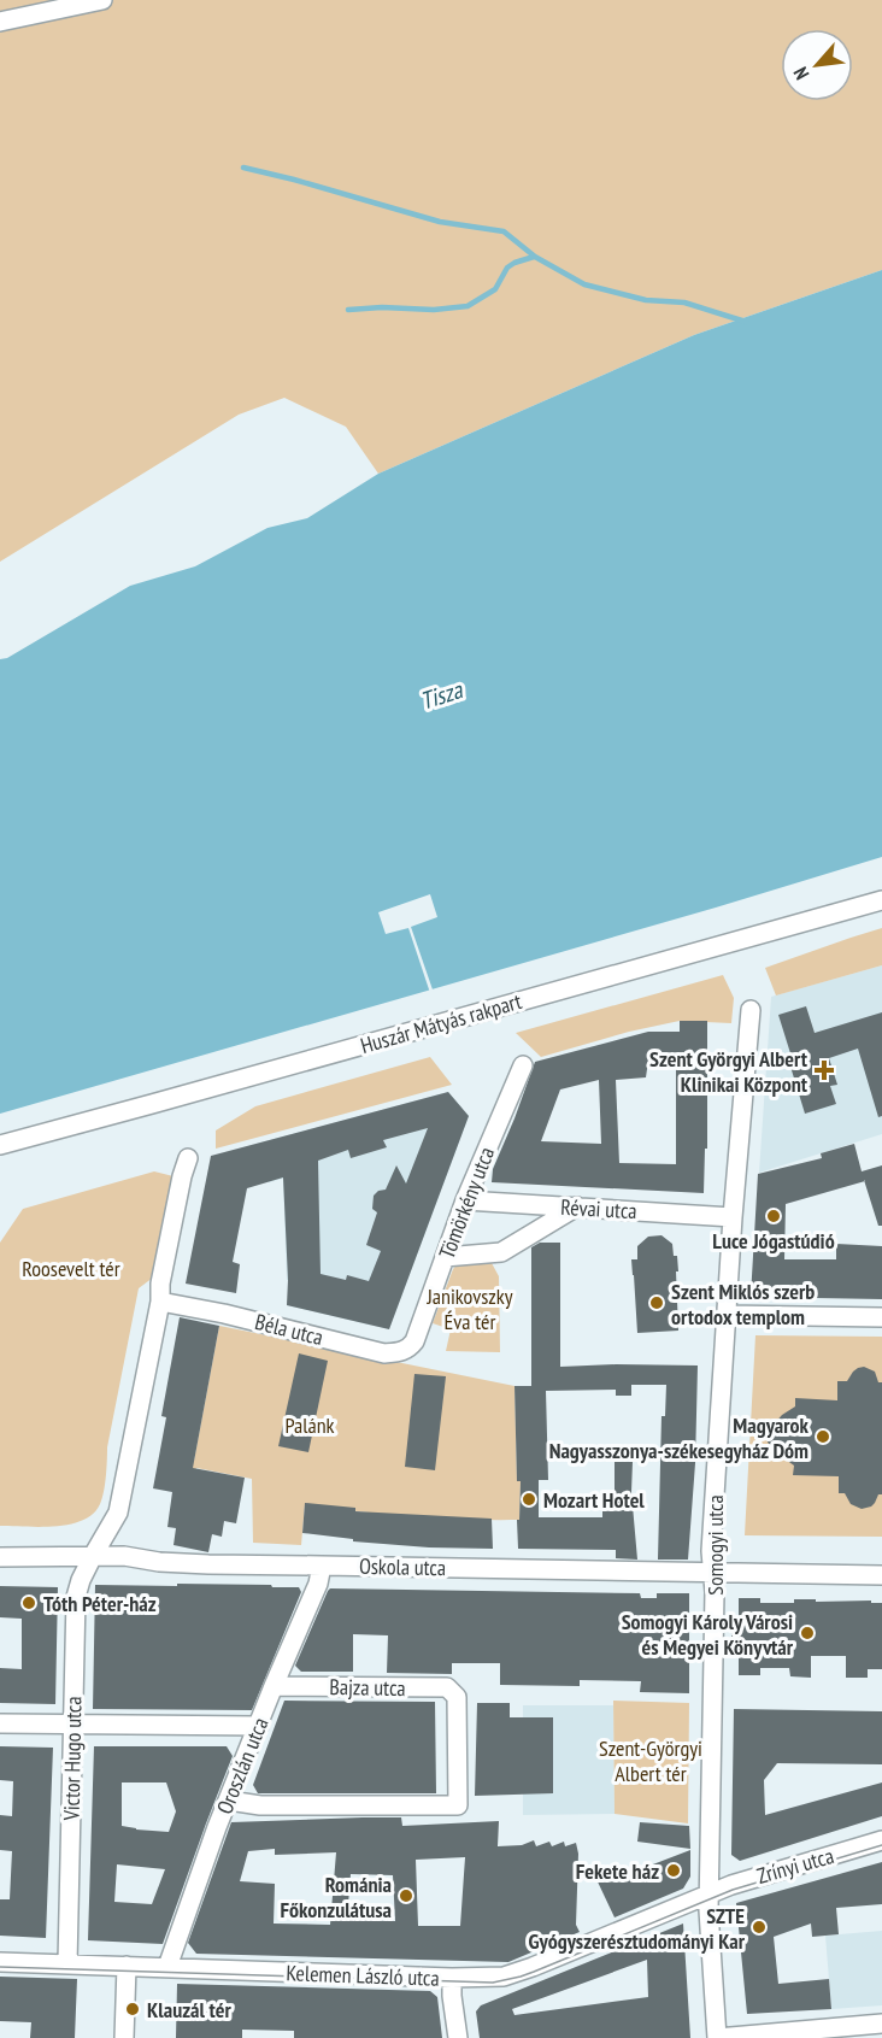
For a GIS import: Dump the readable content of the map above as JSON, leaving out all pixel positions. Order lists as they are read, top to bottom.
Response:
{
  "streets": {
    "street": [
      "Huszár Mátyás rakpart",
      "Tömörkény utca",
      "Révai utca",
      "Béla utca",
      "Somogyi utca",
      "Oskola utca",
      "Bajza utca",
      "Victor Hugo utca",
      "Oroszlán utca",
      "Zrínyi utca",
      "Kelemen László utca"
    ]
  },
  "crossings": [
    ["Tömörkény utca", "Révai utca"],
    ["Tömörkény utca", "Béla utca"],
    ["Révai utca", "Somogyi utca"],
    ["Somogyi utca", "Oskola utca"],
    ["Somogyi utca", "Zrínyi utca"],
    ["Somogyi utca", "Kelemen László utca"],
    ["Oskola utca", "Victor Hugo utca"],
    ["Oskola utca", "Oroszlán utca"],
    ["Bajza utca", "Oroszlán utca"],
    ["Victor Hugo utca", "Kelemen László utca"],
    ["Oroszlán utca", "Kelemen László utca"],
    ["Zrínyi utca", "Kelemen László utca"]
  ],
  "water": ["Tisza"],
  "parks": [
    "Roosevelt tér",
    "Janikovszky Éva tér",
    "Palánk",
    "Szent-Györgyi Albert tér"
  ],
  "places": {
    "health": ["Szent Györgyi Albert Klinikai Központ"],
    "other": [
      "Luce Jógastúdió",
      "Szent Miklós szerb ortodox templom",
      "Magyarok Nagyasszonya-székesegyház Dóm",
      "Mozart Hotel",
      "Tóth Péter-ház",
      "Somogyi Károly Városi és Megyei Könyvtár",
      "Fekete ház",
      "Románia Főkonzulátusa",
      "SZTE Gyógyszerésztudományi Kar",
      "Klauzál tér"
    ]
  },
  "north": "bottom left"
}
